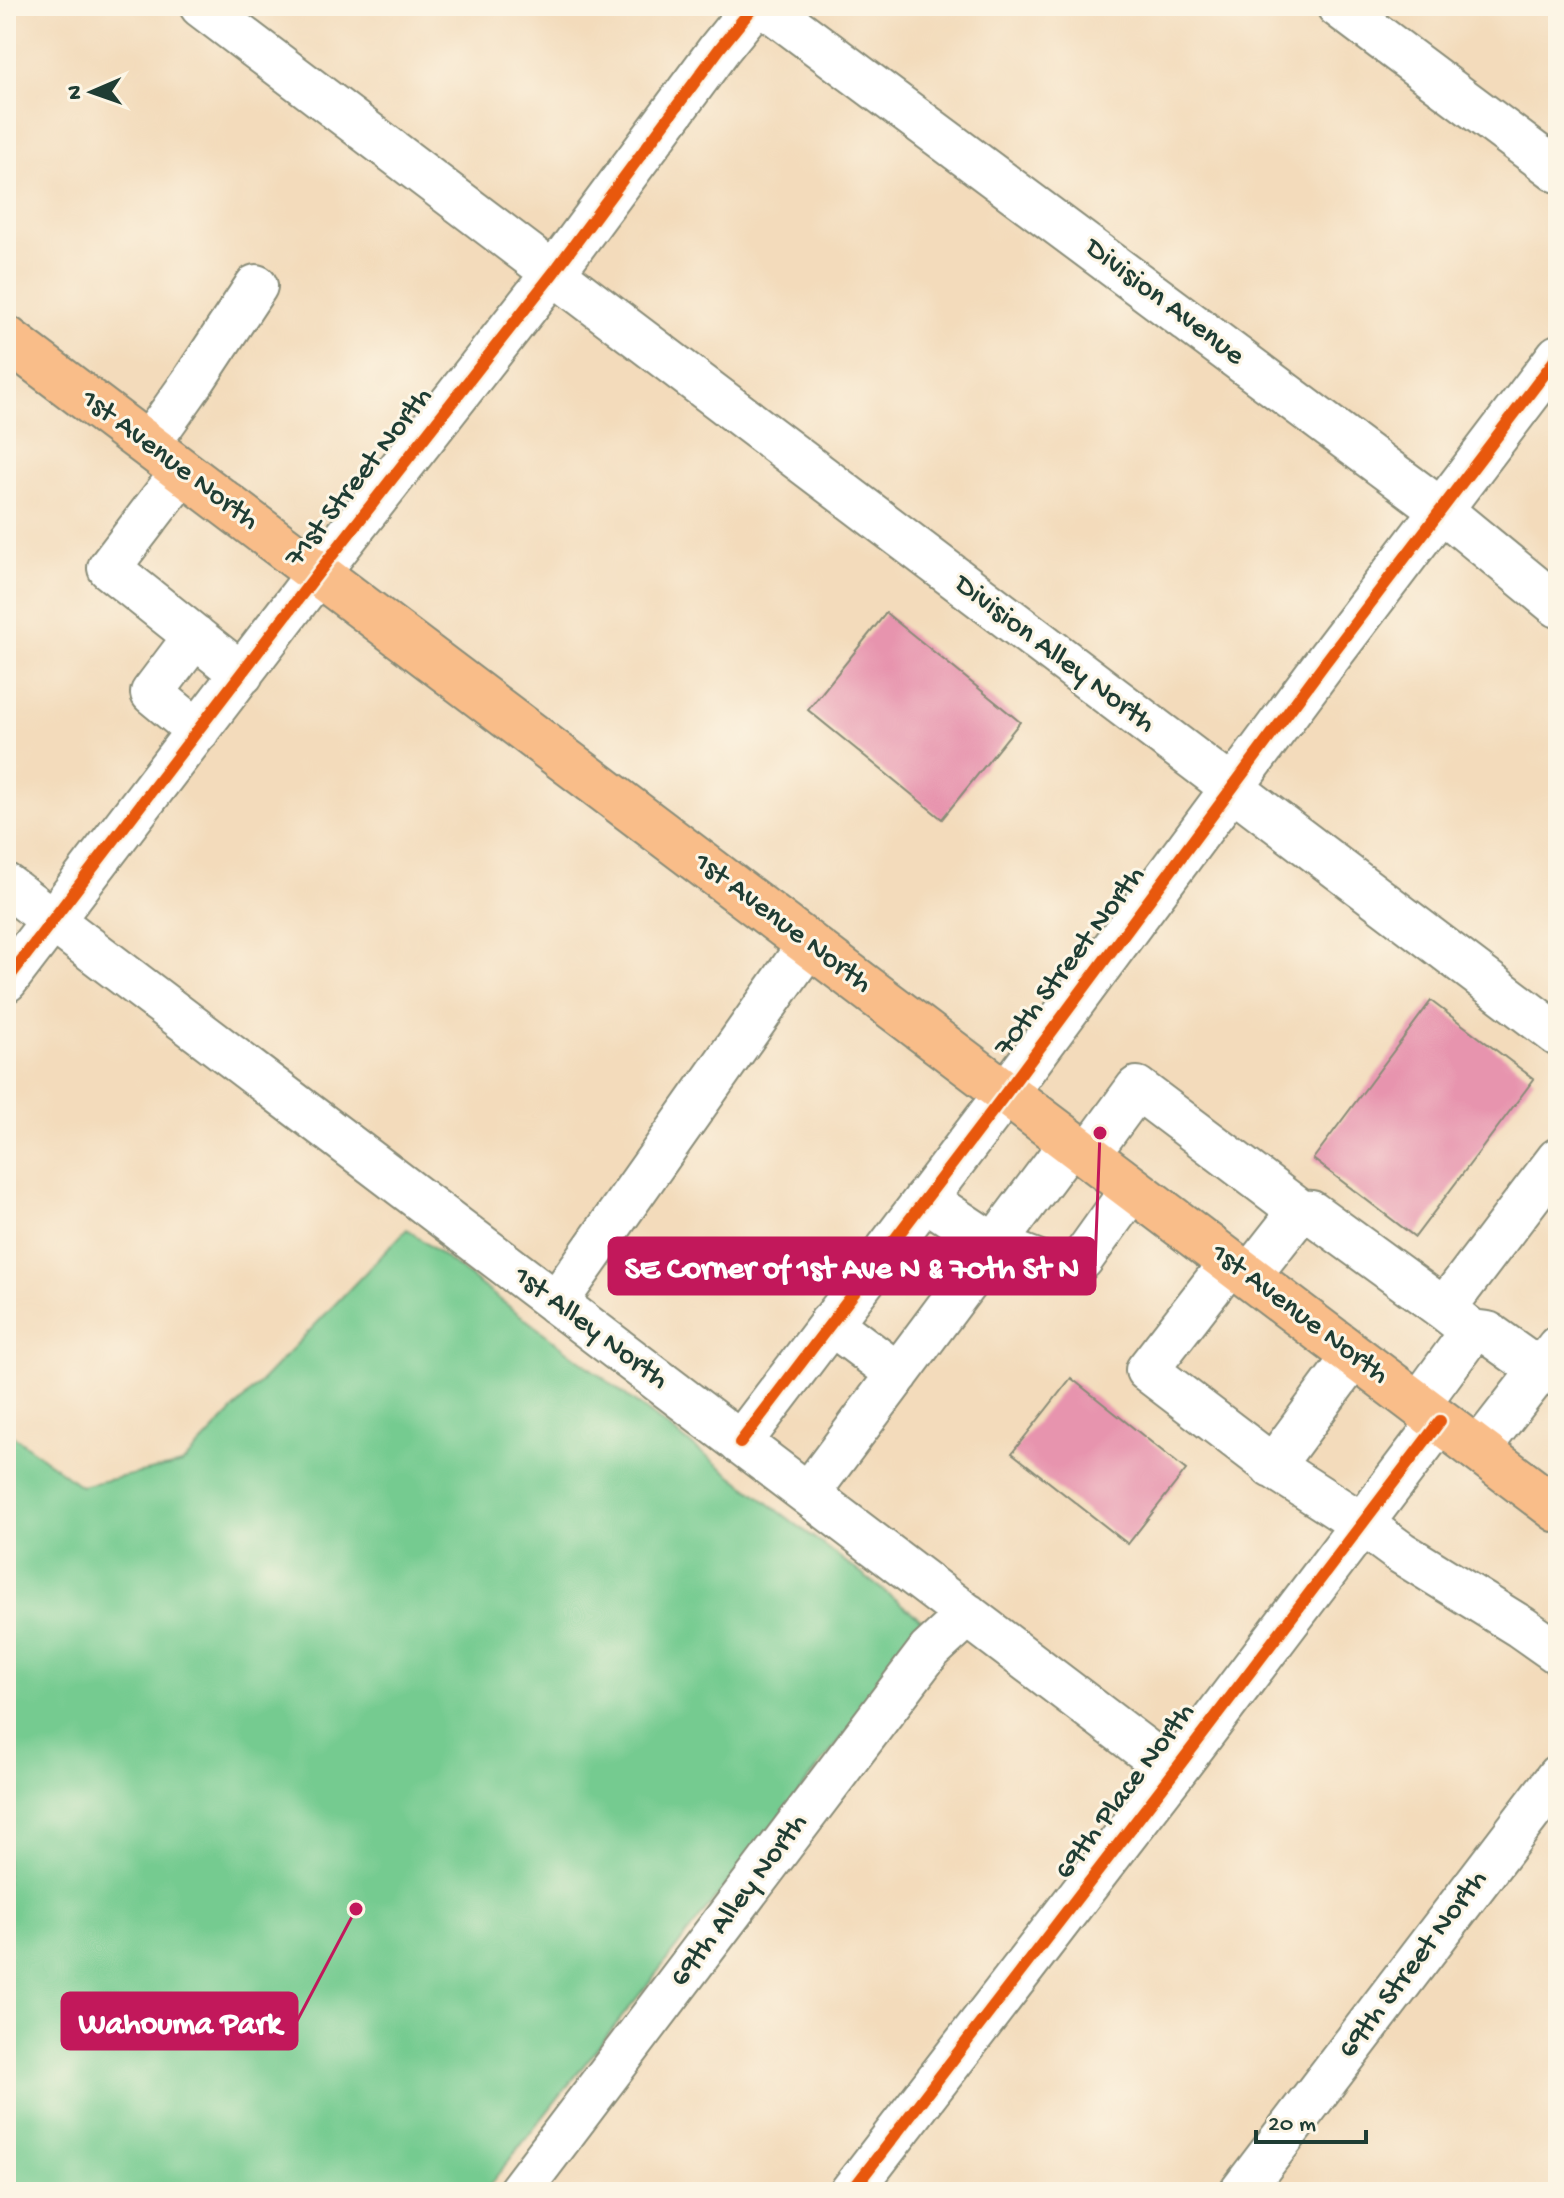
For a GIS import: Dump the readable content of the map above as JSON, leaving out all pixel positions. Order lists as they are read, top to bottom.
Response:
{
  "streets": {
    "main road": ["1st Avenue North"],
    "street": [
      "Division Avenue",
      "71st Street North",
      "Division Alley North",
      "70th Street North",
      "1st Alley North",
      "69th Place North",
      "69th Alley North",
      "69th Street North"
    ]
  },
  "crossings": [
    ["Division Avenue", "70th Street North"],
    ["1st Avenue North", "71st Street North"],
    ["1st Avenue North", "70th Street North"],
    ["1st Avenue North", "69th Place North"],
    ["71st Street North", "Division Alley North"],
    ["71st Street North", "1st Alley North"],
    ["Division Alley North", "70th Street North"],
    ["70th Street North", "1st Alley North"],
    ["1st Alley North", "69th Place North"],
    ["1st Alley North", "69th Alley North"]
  ],
  "places": ["SE Corner of 1st Ave N & 70th St N", "Wahouma Park"],
  "scale_bar": "20 m",
  "north": "left"
}
